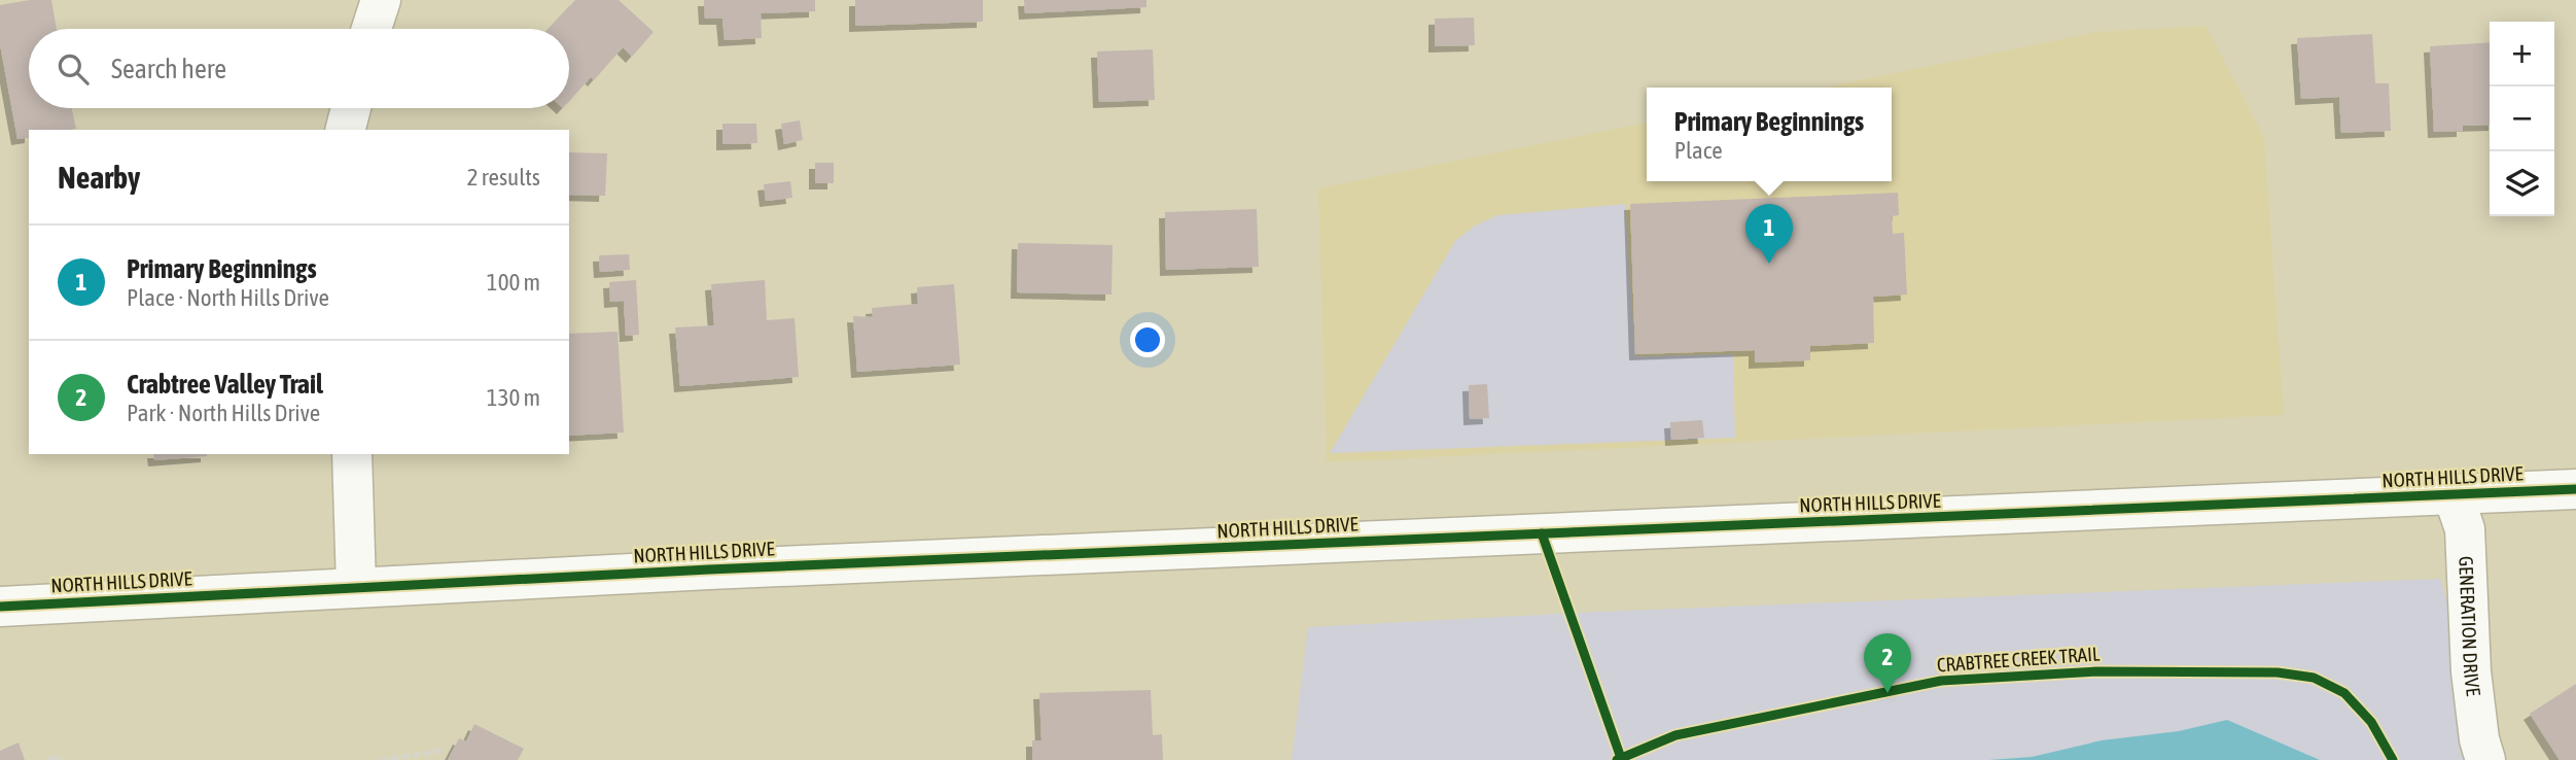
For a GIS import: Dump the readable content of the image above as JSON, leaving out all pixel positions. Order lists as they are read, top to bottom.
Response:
{
  "streets": {
    "main road": ["NORTH HILLS DRIVE", "GENERATION DRIVE"],
    "cycle path": ["CRABTREE CREEK TRAIL"]
  },
  "crossings": [
    ["NORTH HILLS DRIVE", "GENERATION DRIVE"]
  ],
  "page": {
    "map_buttons": ["+", "−"],
    "search": "Search here",
    "popup": ["Primary Beginnings", "Place"],
    "heading": ["Nearby", "2 results"],
    "pins": ["1", "2"],
    "list": [
      {
        "mark": "1",
        "name": "Primary Beginnings",
        "note": "Place · North Hills Drive",
        "value": "100 m"
      },
      {
        "mark": "2",
        "name": "Crabtree Valley Trail",
        "note": "Park · North Hills Drive",
        "value": "130 m"
      }
    ]
  }
}
